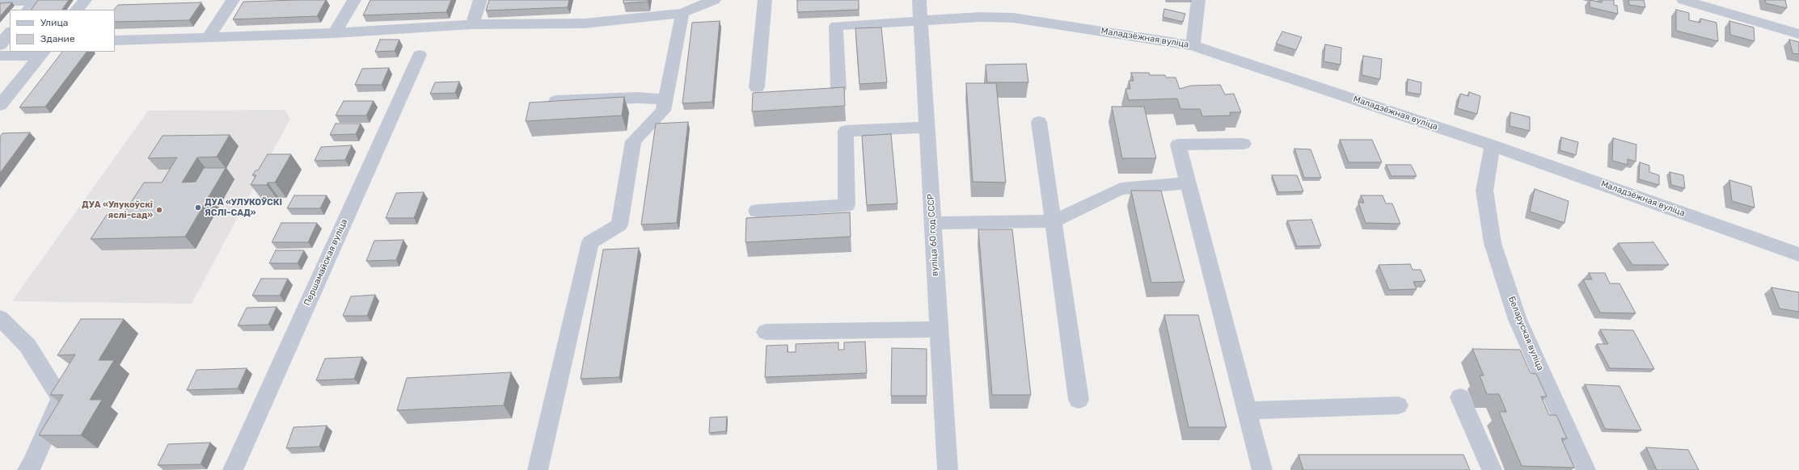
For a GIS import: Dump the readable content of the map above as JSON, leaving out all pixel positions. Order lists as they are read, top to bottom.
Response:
{
  "streets": {
    "street": [
      "Маладзёжная вуліца",
      "вуліца 60 год СССР",
      "Першамайская вуліца",
      "Беларуская вуліца"
    ]
  },
  "crossings": [
    ["Маладзёжная вуліца", "вуліца 60 год СССР"],
    ["Маладзёжная вуліца", "Беларуская вуліца"]
  ],
  "places": ["ДУА «УЛУКОЎСКІ ЯСЛІ-САД»", "ДУА «Улукоўскі яслі-сад»"],
  "legend": ["Улица", "Здание"]
}
